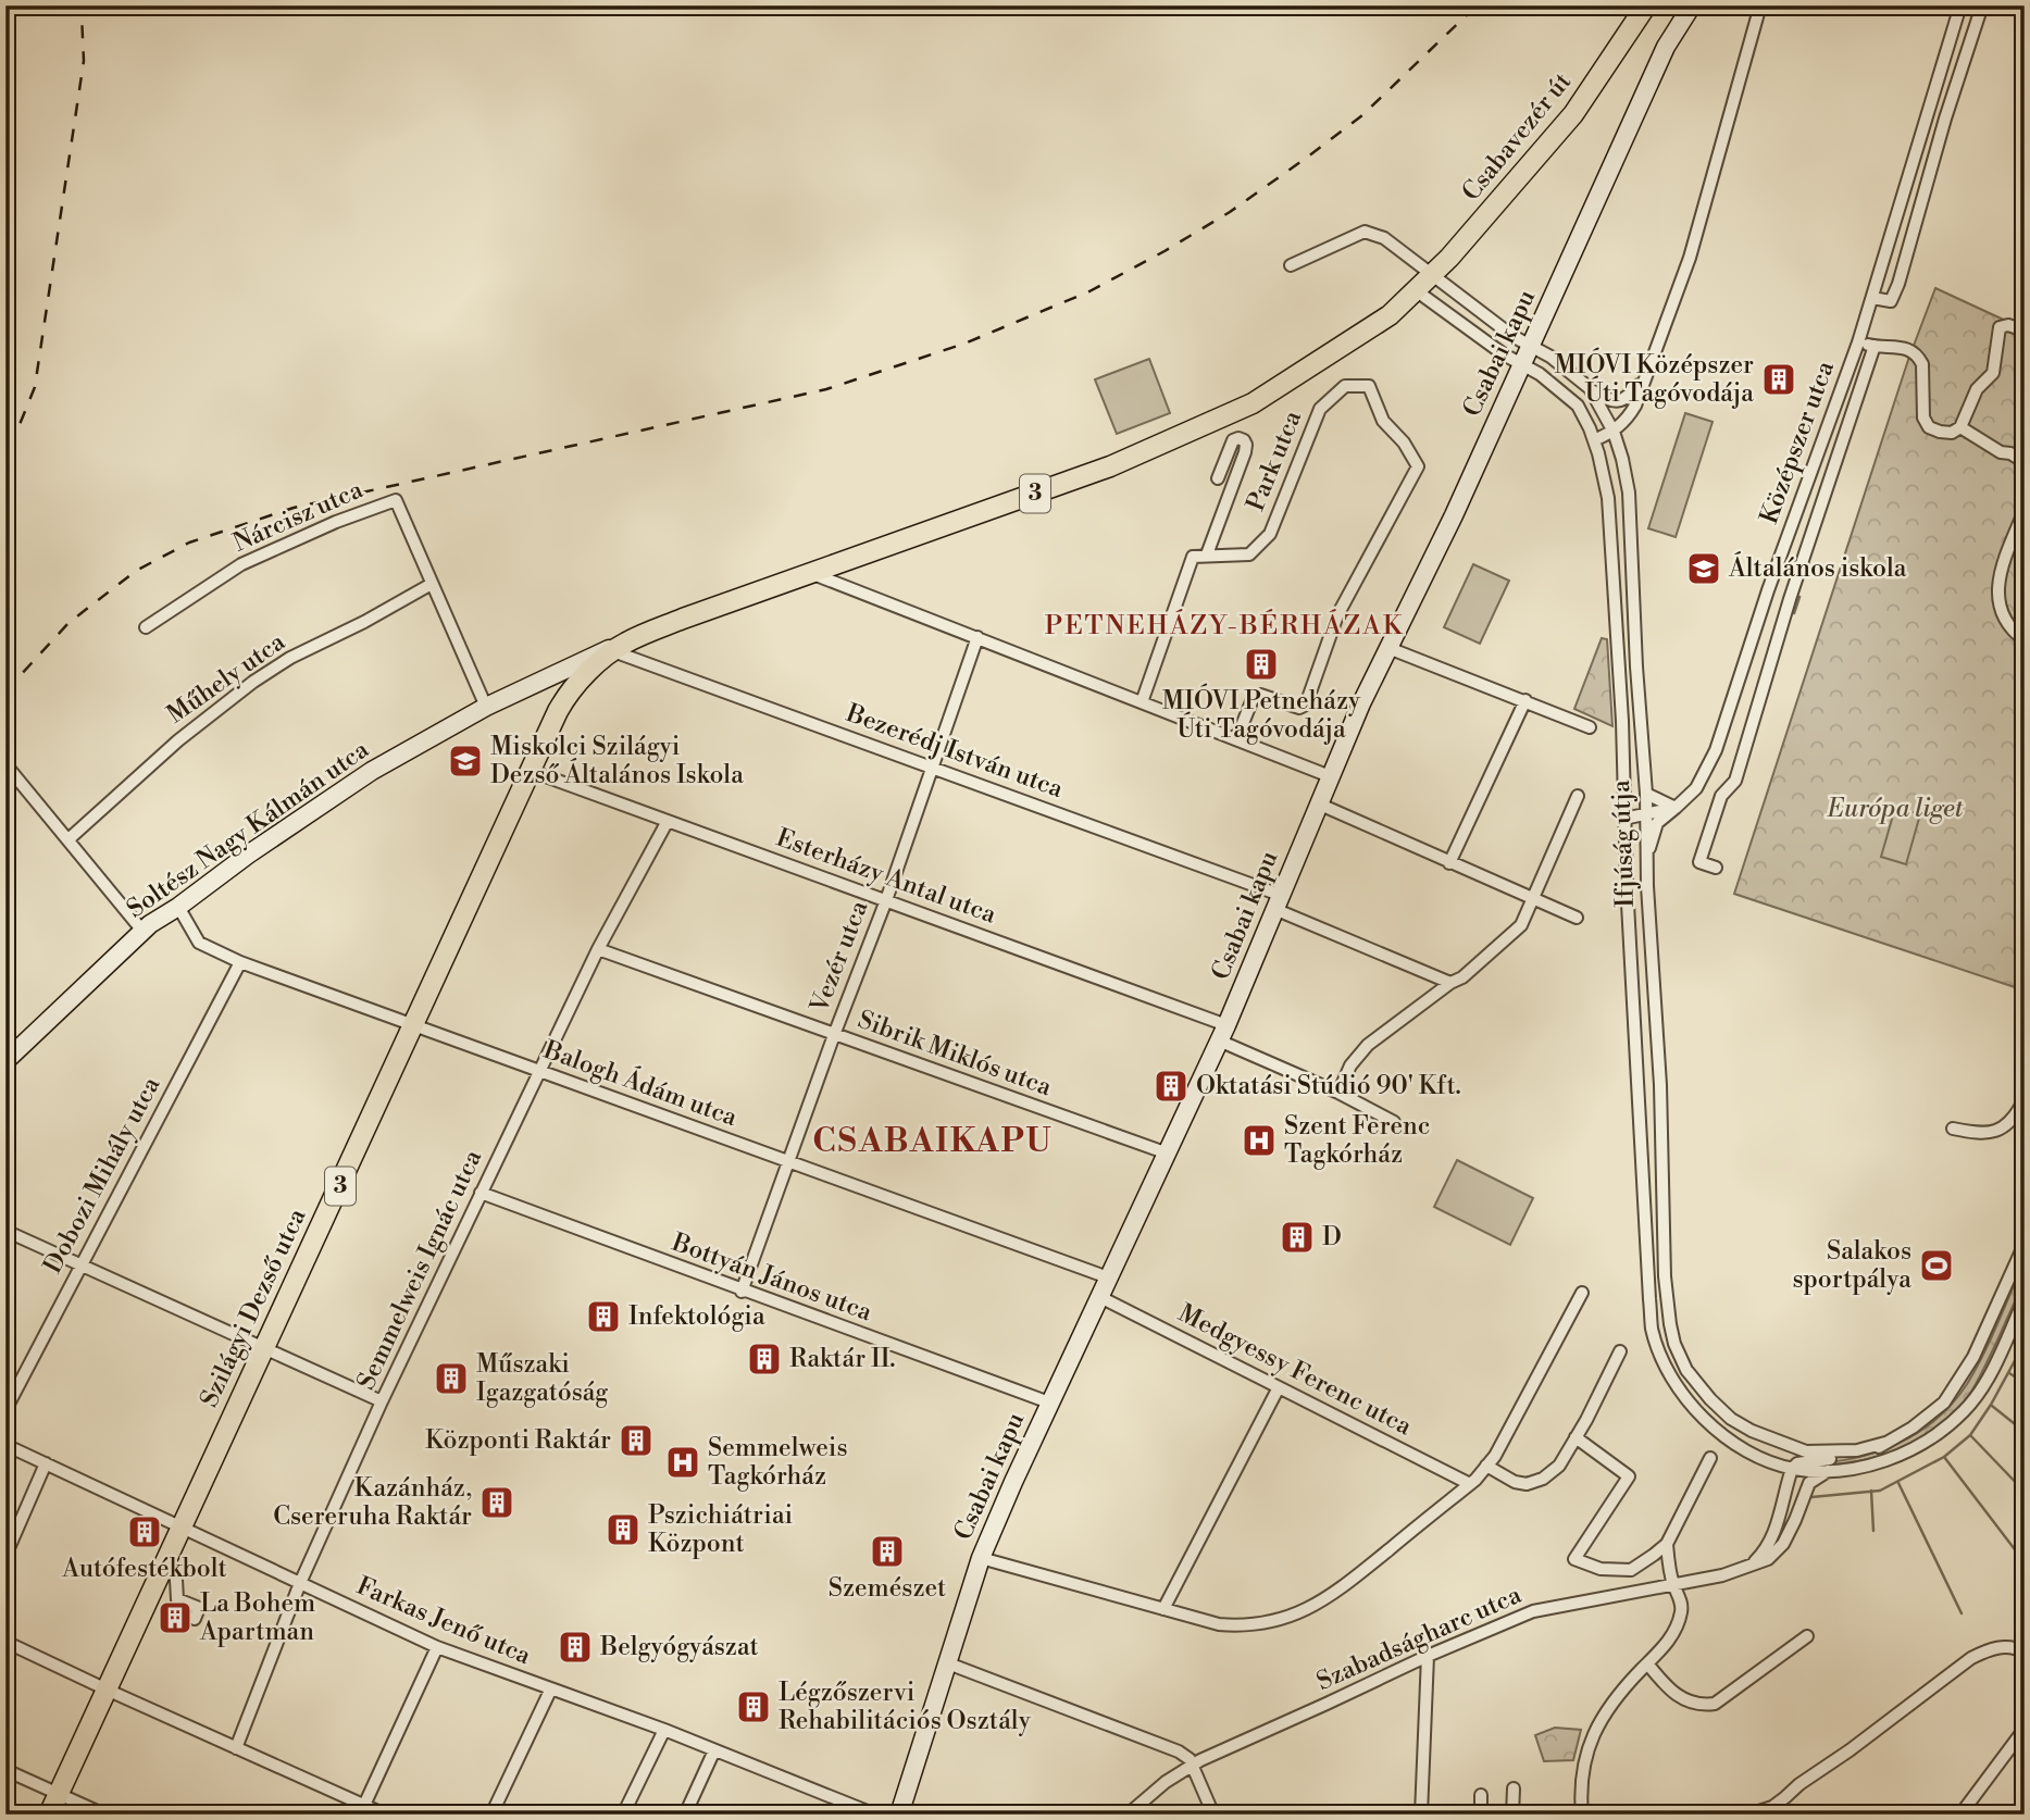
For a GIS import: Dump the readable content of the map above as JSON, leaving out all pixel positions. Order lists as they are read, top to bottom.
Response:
{
  "streets": {
    "main road": ["Csabavezér út", "3", "Szilágyi Dezső utca"],
    "street": [
      "Csabai kapu",
      "Középszer utca",
      "Park utca",
      "Nárcisz utca",
      "Műhely utca",
      "Bezerédj István utca",
      "Soltész Nagy Kálmán utca",
      "Ifjúság útja",
      "Esterházy Antal utca",
      "Vezér utca",
      "Sibrik Miklós utca",
      "Balogh Ádám utca",
      "Dobozi Mihály utca",
      "Semmelweis Ignác utca",
      "Bottyán János utca",
      "Medgyessy Ferenc utca",
      "Farkas Jenő utca",
      "Szabadságharc utca"
    ]
  },
  "crossings": [
    ["Csabavezér út", "3"],
    ["Csabavezér út", "Ifjúság útja"],
    ["Csabai kapu", "Bezerédj István utca"],
    ["Csabai kapu", "Ifjúság útja"],
    ["Csabai kapu", "Esterházy Antal utca"],
    ["Csabai kapu", "Sibrik Miklós utca"],
    ["Csabai kapu", "Balogh Ádám utca"],
    ["Csabai kapu", "Bottyán János utca"],
    ["Csabai kapu", "Medgyessy Ferenc utca"],
    ["Középszer utca", "Ifjúság útja"],
    ["3", "Bezerédj István utca"],
    ["3", "Soltész Nagy Kálmán utca"],
    ["3", "Ifjúság útja"],
    ["3", "Szilágyi Dezső utca"],
    ["Nárcisz utca", "Műhely utca"],
    ["Nárcisz utca", "Soltész Nagy Kálmán utca"],
    ["Bezerédj István utca", "Soltész Nagy Kálmán utca"],
    ["Bezerédj István utca", "Vezér utca"],
    ["Bezerédj István utca", "Szilágyi Dezső utca"],
    ["Soltész Nagy Kálmán utca", "Balogh Ádám utca"],
    ["Soltész Nagy Kálmán utca", "Szilágyi Dezső utca"],
    ["Ifjúság útja", "Szabadságharc utca"],
    ["Esterházy Antal utca", "Vezér utca"],
    ["Esterházy Antal utca", "Semmelweis Ignác utca"],
    ["Esterházy Antal utca", "Szilágyi Dezső utca"],
    ["Vezér utca", "Sibrik Miklós utca"],
    ["Vezér utca", "Balogh Ádám utca"],
    ["Vezér utca", "Bottyán János utca"],
    ["Sibrik Miklós utca", "Semmelweis Ignác utca"],
    ["Balogh Ádám utca", "Dobozi Mihály utca"],
    ["Balogh Ádám utca", "Semmelweis Ignác utca"],
    ["Balogh Ádám utca", "Szilágyi Dezső utca"],
    ["Semmelweis Ignác utca", "Bottyán János utca"],
    ["Semmelweis Ignác utca", "Farkas Jenő utca"],
    ["Szilágyi Dezső utca", "Farkas Jenő utca"]
  ],
  "districts": ["PETNEHÁZY-BÉRHÁZAK", "CSABAIKAPU"],
  "parks": ["Európa liget"],
  "places": {
    "building": [
      "MIÓVI Középszer Úti Tagóvodája",
      "MIÓVI Petneházy Úti Tagóvodája",
      "Oktatási Stúdió 90' Kft.",
      "D",
      "Infektológia",
      "Raktár II.",
      "Műszaki Igazgatóság",
      "Központi Raktár",
      "Kazánház, Csereruha Raktár",
      "Pszichiátriai Központ",
      "Autófestékbolt",
      "Szemészet",
      "La Bohem Apartman",
      "Belgyógyászat",
      "Légzőszervi Rehabilitációs Osztály"
    ],
    "school or university": ["Általános iskola", "Miskolci Szilágyi Dezső Általános Iskola"],
    "hospital": ["Szent Ferenc Tagkórház", "Semmelweis Tagkórház"],
    "sports": ["Salakos sportpálya"]
  }
}
